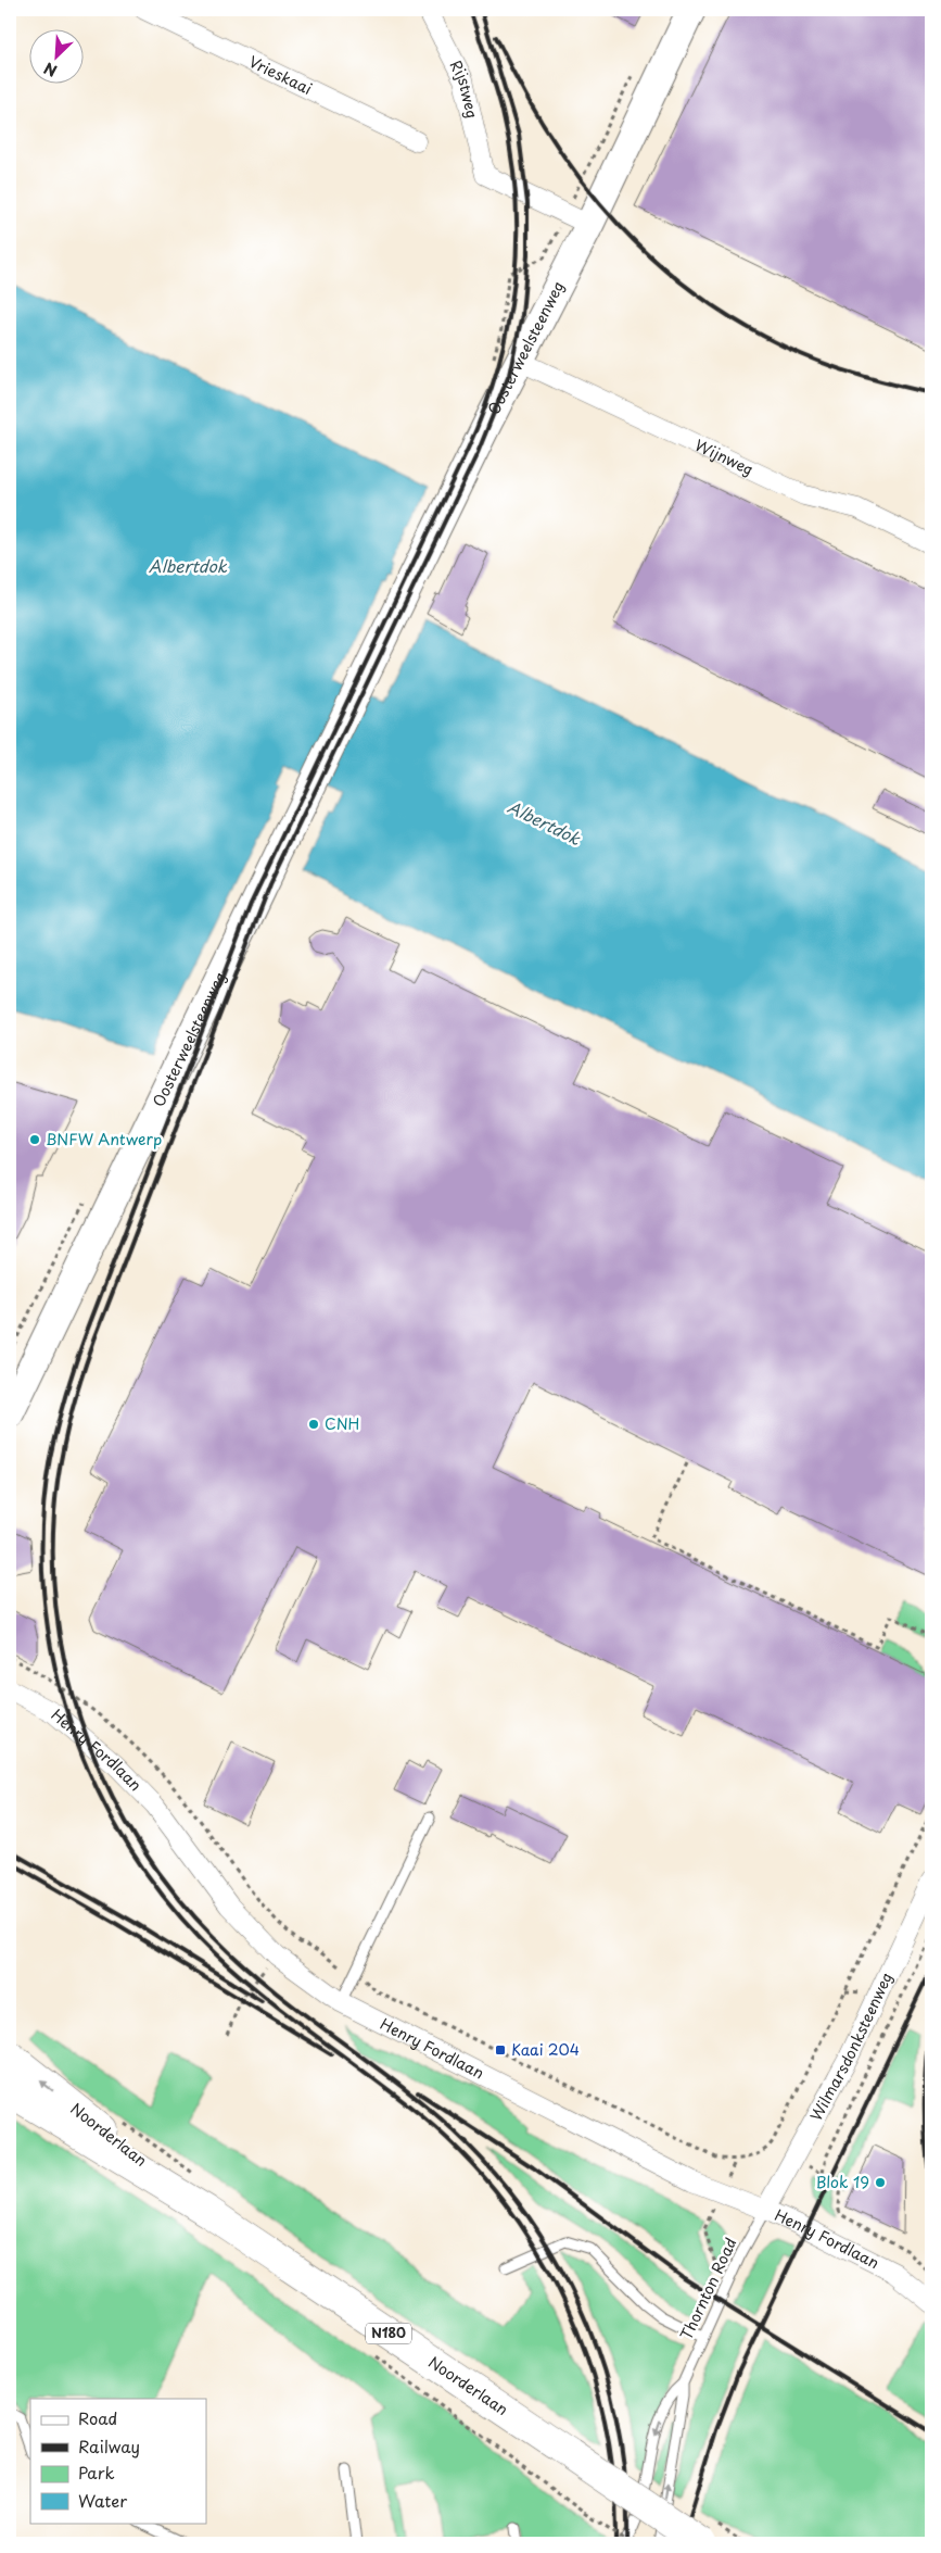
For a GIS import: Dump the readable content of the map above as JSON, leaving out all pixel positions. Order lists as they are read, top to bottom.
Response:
{
  "streets": {
    "main road": ["Oosterweelsteenweg", "Noorderlaan", "N180"],
    "street": [
      "Vrieskaai",
      "Rijstweg",
      "Wijnweg",
      "Henry Fordlaan",
      "Wilmarsdonksteenweg"
    ],
    "lane": ["Thornton Road"]
  },
  "crossings": [
    ["Rijstweg", "Oosterweelsteenweg"],
    ["Oosterweelsteenweg", "Wijnweg"],
    ["Henry Fordlaan", "Wilmarsdonksteenweg"],
    ["Henry Fordlaan", "Thornton Road"],
    ["Wilmarsdonksteenweg", "Thornton Road"]
  ],
  "water": ["Albertdok"],
  "places": {
    "other": ["BNFW Antwerp", "CNH", "Blok 19"],
    "transit": ["Kaai 204"]
  },
  "legend": [
    "Road",
    "Railway",
    "Park",
    "Water"
  ],
  "north": "bottom left"
}
